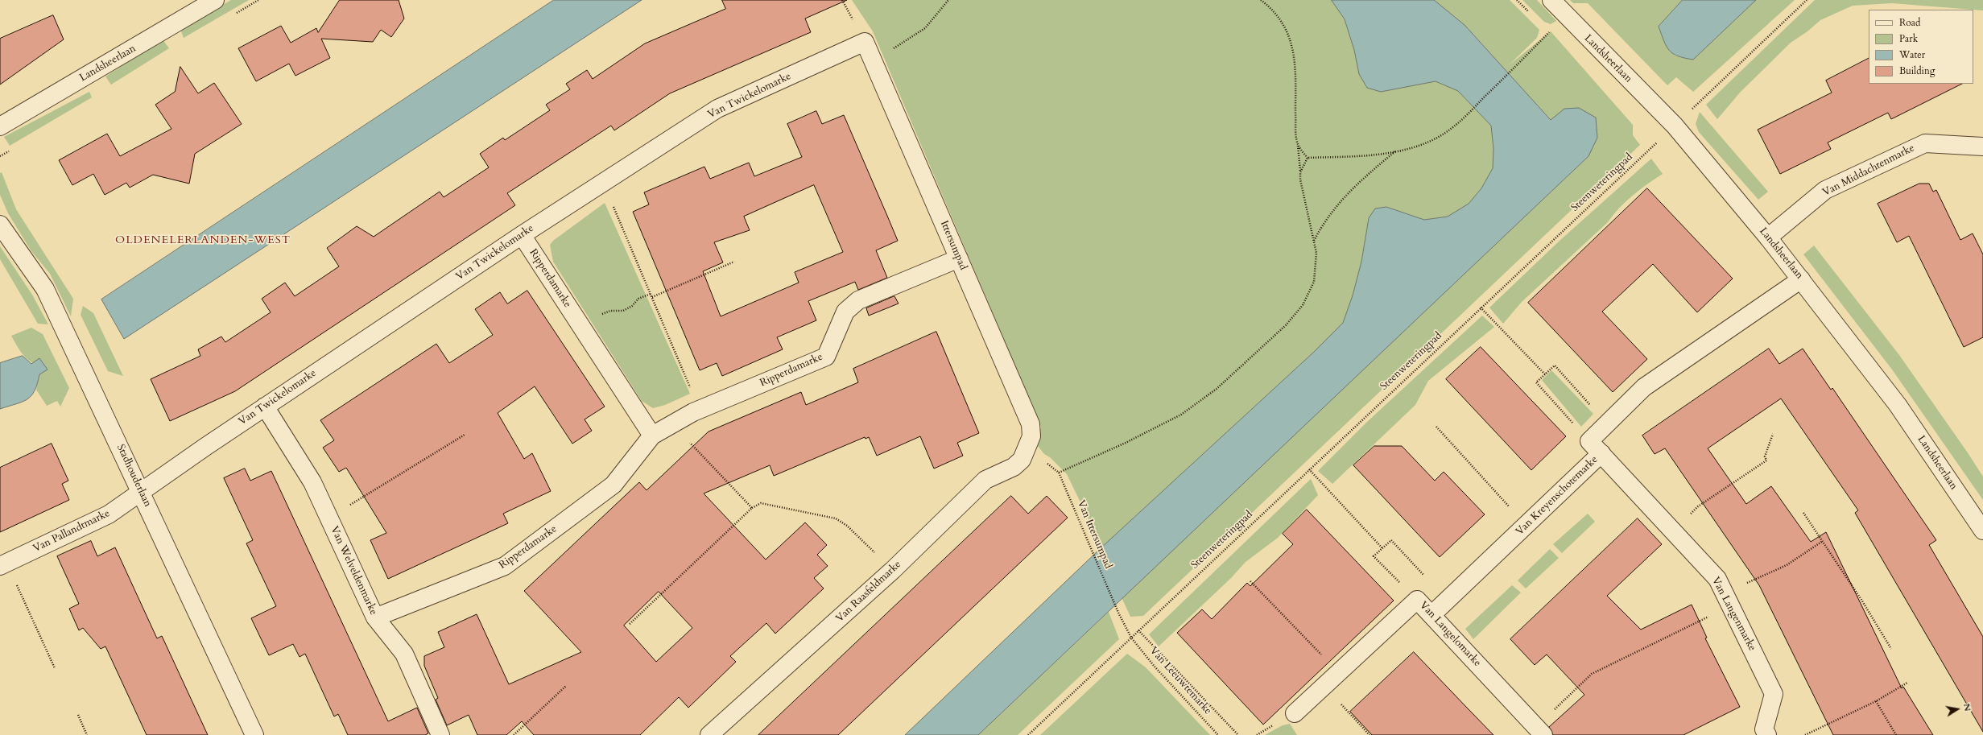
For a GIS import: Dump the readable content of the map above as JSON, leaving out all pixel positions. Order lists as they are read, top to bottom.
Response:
{
  "streets": {
    "street": [
      "Landsheerlaan",
      "Van Twickelomarke",
      "Van Middachtenmarke",
      "Ittersumpad",
      "Ripperdamarke",
      "Stadhouderlaan",
      "Van Kreyenschotemarke",
      "Van Pallandtmarke",
      "Van Welveldenmarke",
      "Van Raasfeldmarke",
      "Van Langenmarke",
      "Van Langelomarke"
    ],
    "path": ["Steenweteringpad", "Van Ittersumpad", "Van Leeuwtemarke"]
  },
  "crossings": [
    ["Landsheerlaan", "Van Middachtenmarke"],
    ["Landsheerlaan", "Steenweteringpad"],
    ["Landsheerlaan", "Van Kreyenschotemarke"],
    ["Van Twickelomarke", "Ittersumpad"],
    ["Van Twickelomarke", "Ripperdamarke"],
    ["Van Twickelomarke", "Stadhouderlaan"],
    ["Van Twickelomarke", "Van Pallandtmarke"],
    ["Van Twickelomarke", "Van Welveldenmarke"],
    ["Steenweteringpad", "Van Ittersumpad"],
    ["Steenweteringpad", "Van Leeuwtemarke"],
    ["Ittersumpad", "Ripperdamarke"],
    ["Ittersumpad", "Van Raasfeldmarke"],
    ["Ripperdamarke", "Van Welveldenmarke"],
    ["Stadhouderlaan", "Van Pallandtmarke"],
    ["Van Kreyenschotemarke", "Van Langenmarke"],
    ["Van Kreyenschotemarke", "Van Langelomarke"],
    ["Van Ittersumpad", "Van Leeuwtemarke"]
  ],
  "districts": ["OLDENELERLANDEN-WEST"],
  "legend": [
    "Road",
    "Park",
    "Water",
    "Building"
  ],
  "north": "right"
}
